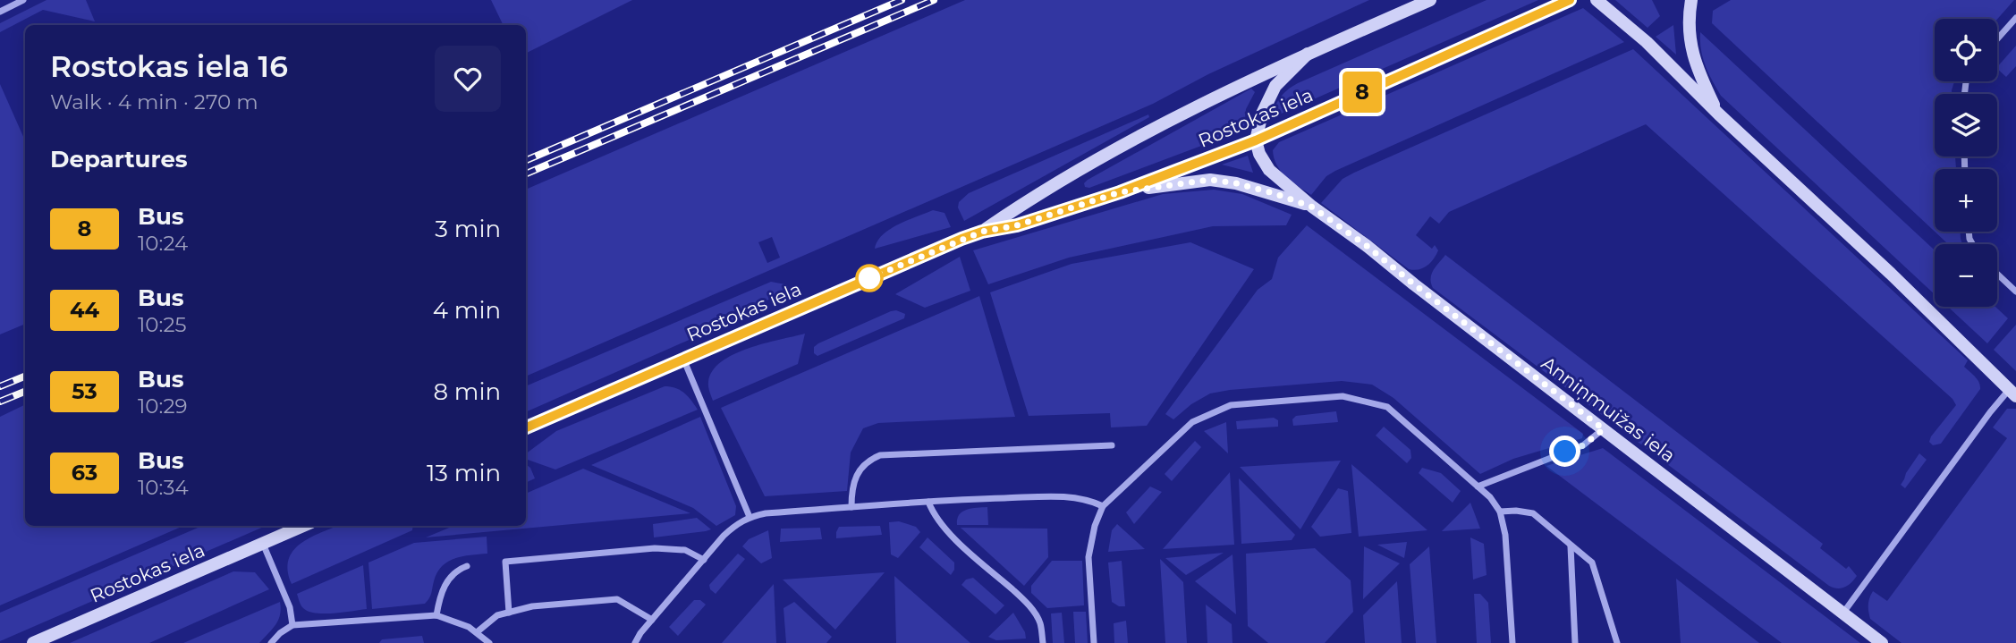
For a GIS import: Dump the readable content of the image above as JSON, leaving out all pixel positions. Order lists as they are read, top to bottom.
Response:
{
  "streets": {
    "street": ["Rostokas iela", "Anniņmuižas iela"]
  },
  "crossings": [
    ["Rostokas iela", "Anniņmuižas iela"]
  ],
  "lines": ["bus line 8"],
  "page": {
    "on_map": "8",
    "map_buttons": ["+", "−"],
    "heading": [
      ["Rostokas iela 16", "Walk · 4 min · 270 m"],
      "Departures"
    ],
    "list": [
      {
        "mark": "8",
        "name": "Bus",
        "note": "10:24",
        "value": "3 min"
      },
      {
        "mark": "44",
        "name": "Bus",
        "note": "10:25",
        "value": "4 min"
      },
      {
        "mark": "53",
        "name": "Bus",
        "note": "10:29",
        "value": "8 min"
      },
      {
        "mark": "63",
        "name": "Bus",
        "note": "10:34",
        "value": "13 min"
      }
    ]
  }
}
